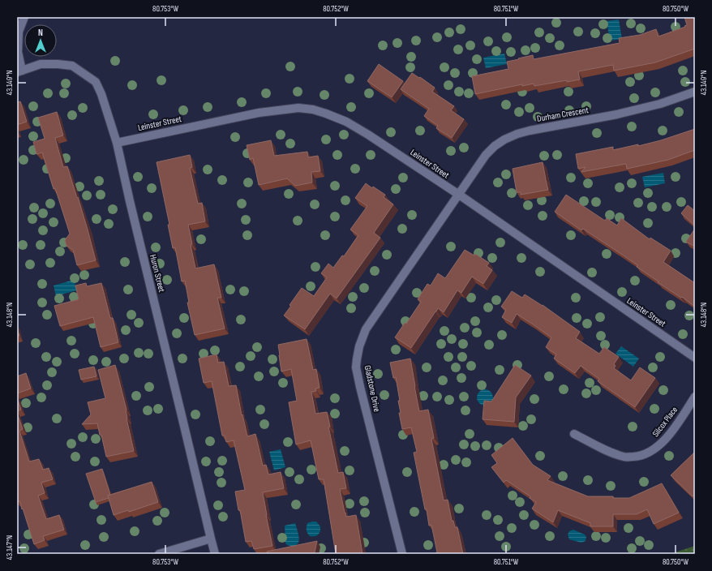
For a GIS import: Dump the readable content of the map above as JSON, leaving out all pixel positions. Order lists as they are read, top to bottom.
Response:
{
  "streets": {
    "street": [
      "Durham Crescent",
      "Leinster Street",
      "Huron Street",
      "Gladstone Drive",
      "Silcox Place"
    ]
  },
  "crossings": [
    ["Durham Crescent", "Leinster Street"],
    ["Durham Crescent", "Gladstone Drive"],
    ["Leinster Street", "Huron Street"],
    ["Leinster Street", "Gladstone Drive"]
  ],
  "north": "top",
  "coordinates": [
    "80.753°W",
    "80.752°W",
    "80.751°W",
    "80.750°W",
    "43.149°N",
    "43.148°N",
    "43.147°N"
  ]
}
